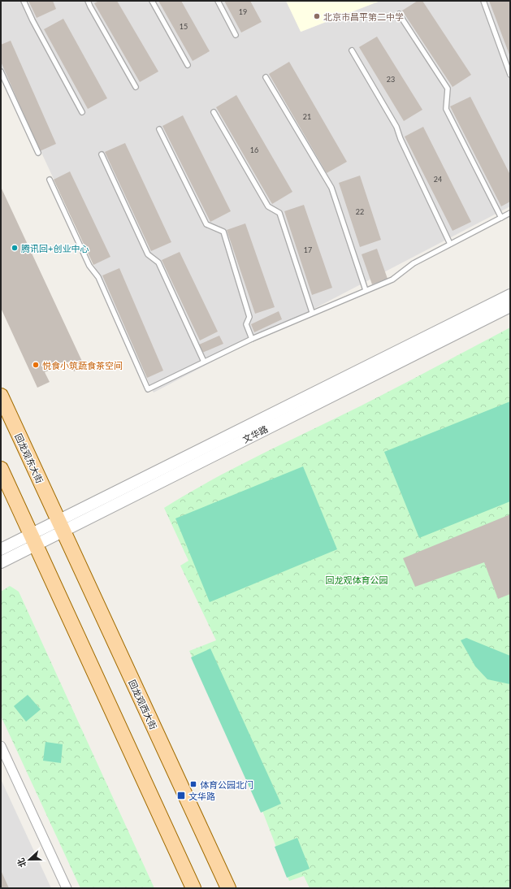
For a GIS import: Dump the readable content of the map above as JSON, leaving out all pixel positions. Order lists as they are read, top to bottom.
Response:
{
  "streets": {
    "main road": ["回龙观东大街", "回龙观西大街"],
    "street": ["文华路"]
  },
  "crossings": [
    ["文华路", "回龙观东大街"],
    ["文华路", "回龙观西大街"],
    ["回龙观东大街", "回龙观西大街"]
  ],
  "parks": ["回龙观体育公园"],
  "places": {
    "other": ["北京市昌平第二中学", "腾讯回+创业中心", "悦食小筑蔬食茶空间"],
    "transit": ["体育公园北门", "文华路"]
  },
  "house_numbers": [
    "19",
    "15",
    "23",
    "21",
    "16",
    "24",
    "22",
    "17"
  ],
  "north": "left"
}
